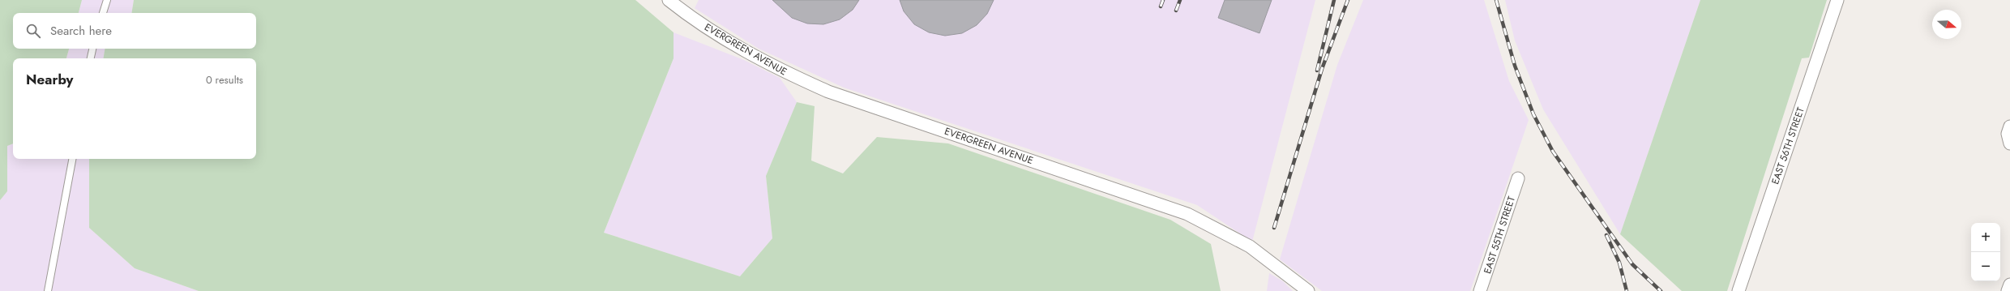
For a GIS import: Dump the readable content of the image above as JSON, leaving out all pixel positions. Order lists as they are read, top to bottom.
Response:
{
  "streets": {
    "street": ["EVERGREEN AVENUE", "EAST 56TH STREET", "EAST 55TH STREET"]
  },
  "north": "right",
  "page": {
    "search": "Search here",
    "heading": ["Nearby", "0 results"],
    "map_buttons": ["+", "−"]
  }
}
